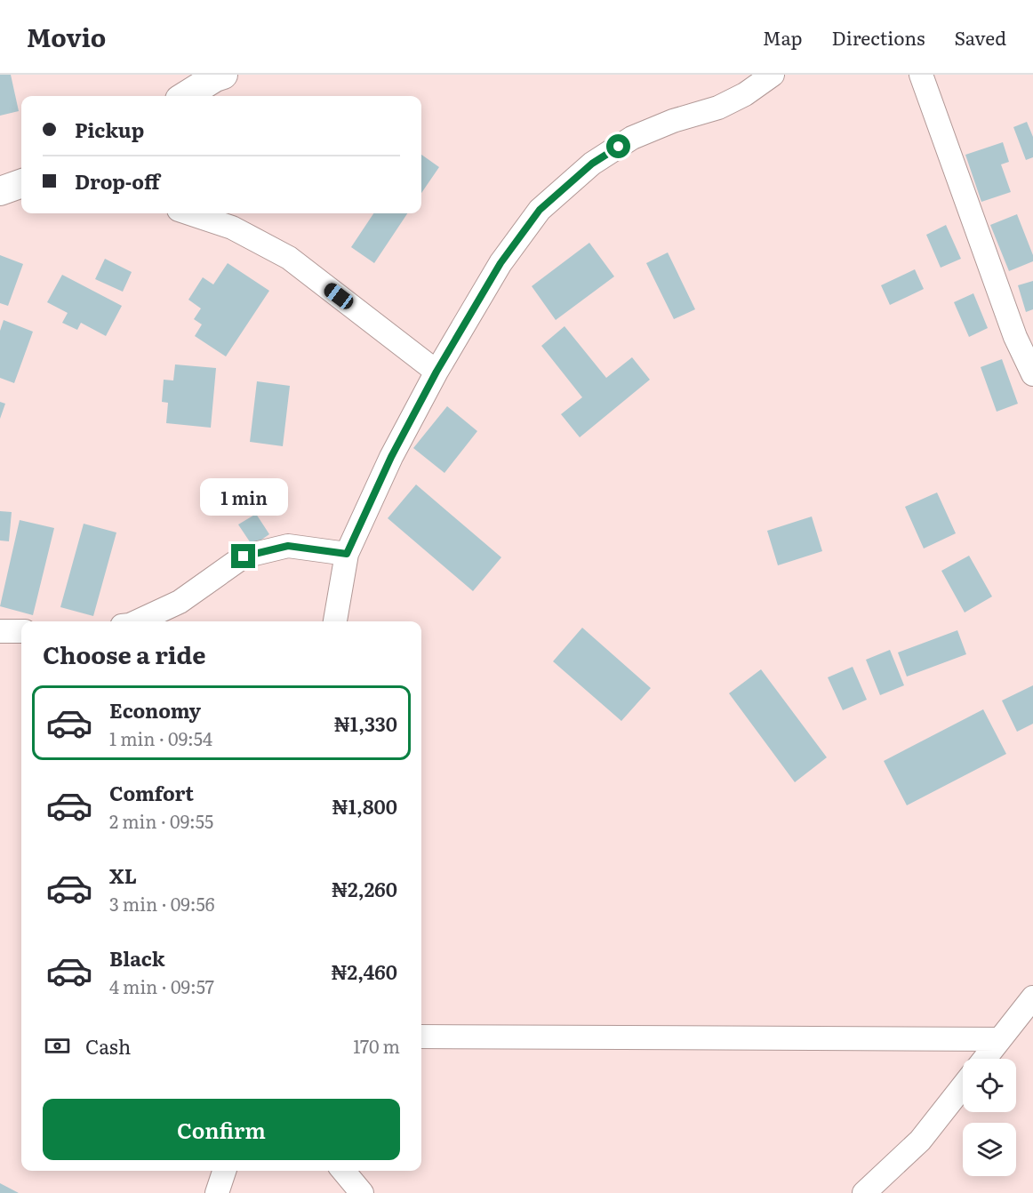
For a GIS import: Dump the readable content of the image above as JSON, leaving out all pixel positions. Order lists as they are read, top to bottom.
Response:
{
  "page": {
    "header": "Movio",
    "nav": ["Map", "Directions", "Saved"],
    "banner": ["Pickup", "Drop-off"],
    "bubble": "1 min",
    "heading": "Choose a ride",
    "list": [
      {
        "name": "Economy",
        "note": "1 min · 09:54",
        "value": "₦1,330"
      },
      {
        "name": "Comfort",
        "note": "2 min · 09:55",
        "value": "₦1,800"
      },
      {
        "name": "XL",
        "note": "3 min · 09:56",
        "value": "₦2,260"
      },
      {
        "name": "Black",
        "note": "4 min · 09:57",
        "value": "₦2,460"
      }
    ],
    "pay": ["Cash", "170 m"],
    "buttons": "Confirm"
  }
}
